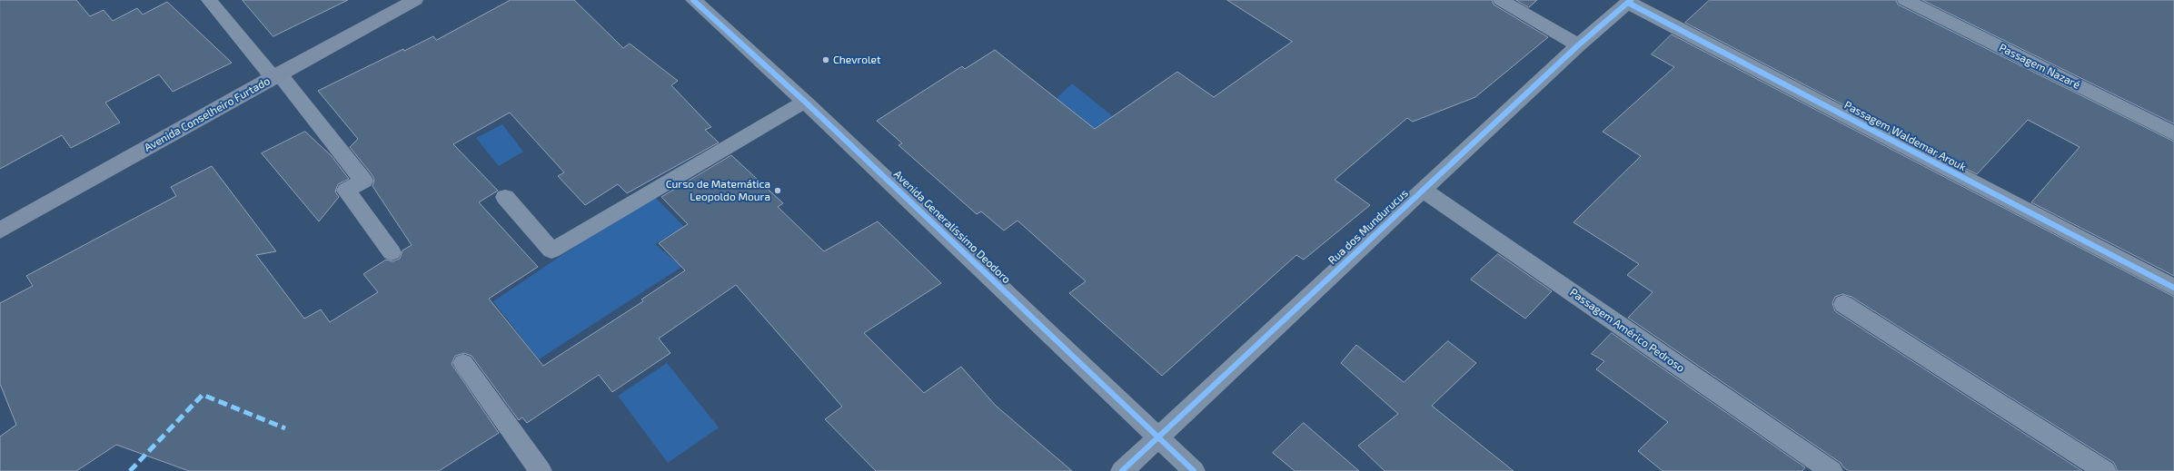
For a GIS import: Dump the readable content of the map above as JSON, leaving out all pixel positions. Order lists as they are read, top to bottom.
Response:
{
  "streets": {
    "main road": ["Avenida Conselheiro Furtado"],
    "street": [
      "Passagem Nazaré",
      "Passagem Waldemar Arouk",
      "Avenida Generalíssimo Deodoro",
      "Rua dos Mundurucus",
      "Passagem Américo Pedroso"
    ]
  },
  "crossings": [
    ["Passagem Waldemar Arouk", "Rua dos Mundurucus"],
    ["Avenida Generalíssimo Deodoro", "Rua dos Mundurucus"],
    ["Rua dos Mundurucus", "Passagem Américo Pedroso"]
  ],
  "places": ["Chevrolet", "Curso de Matemática Leopoldo Moura"]
}
